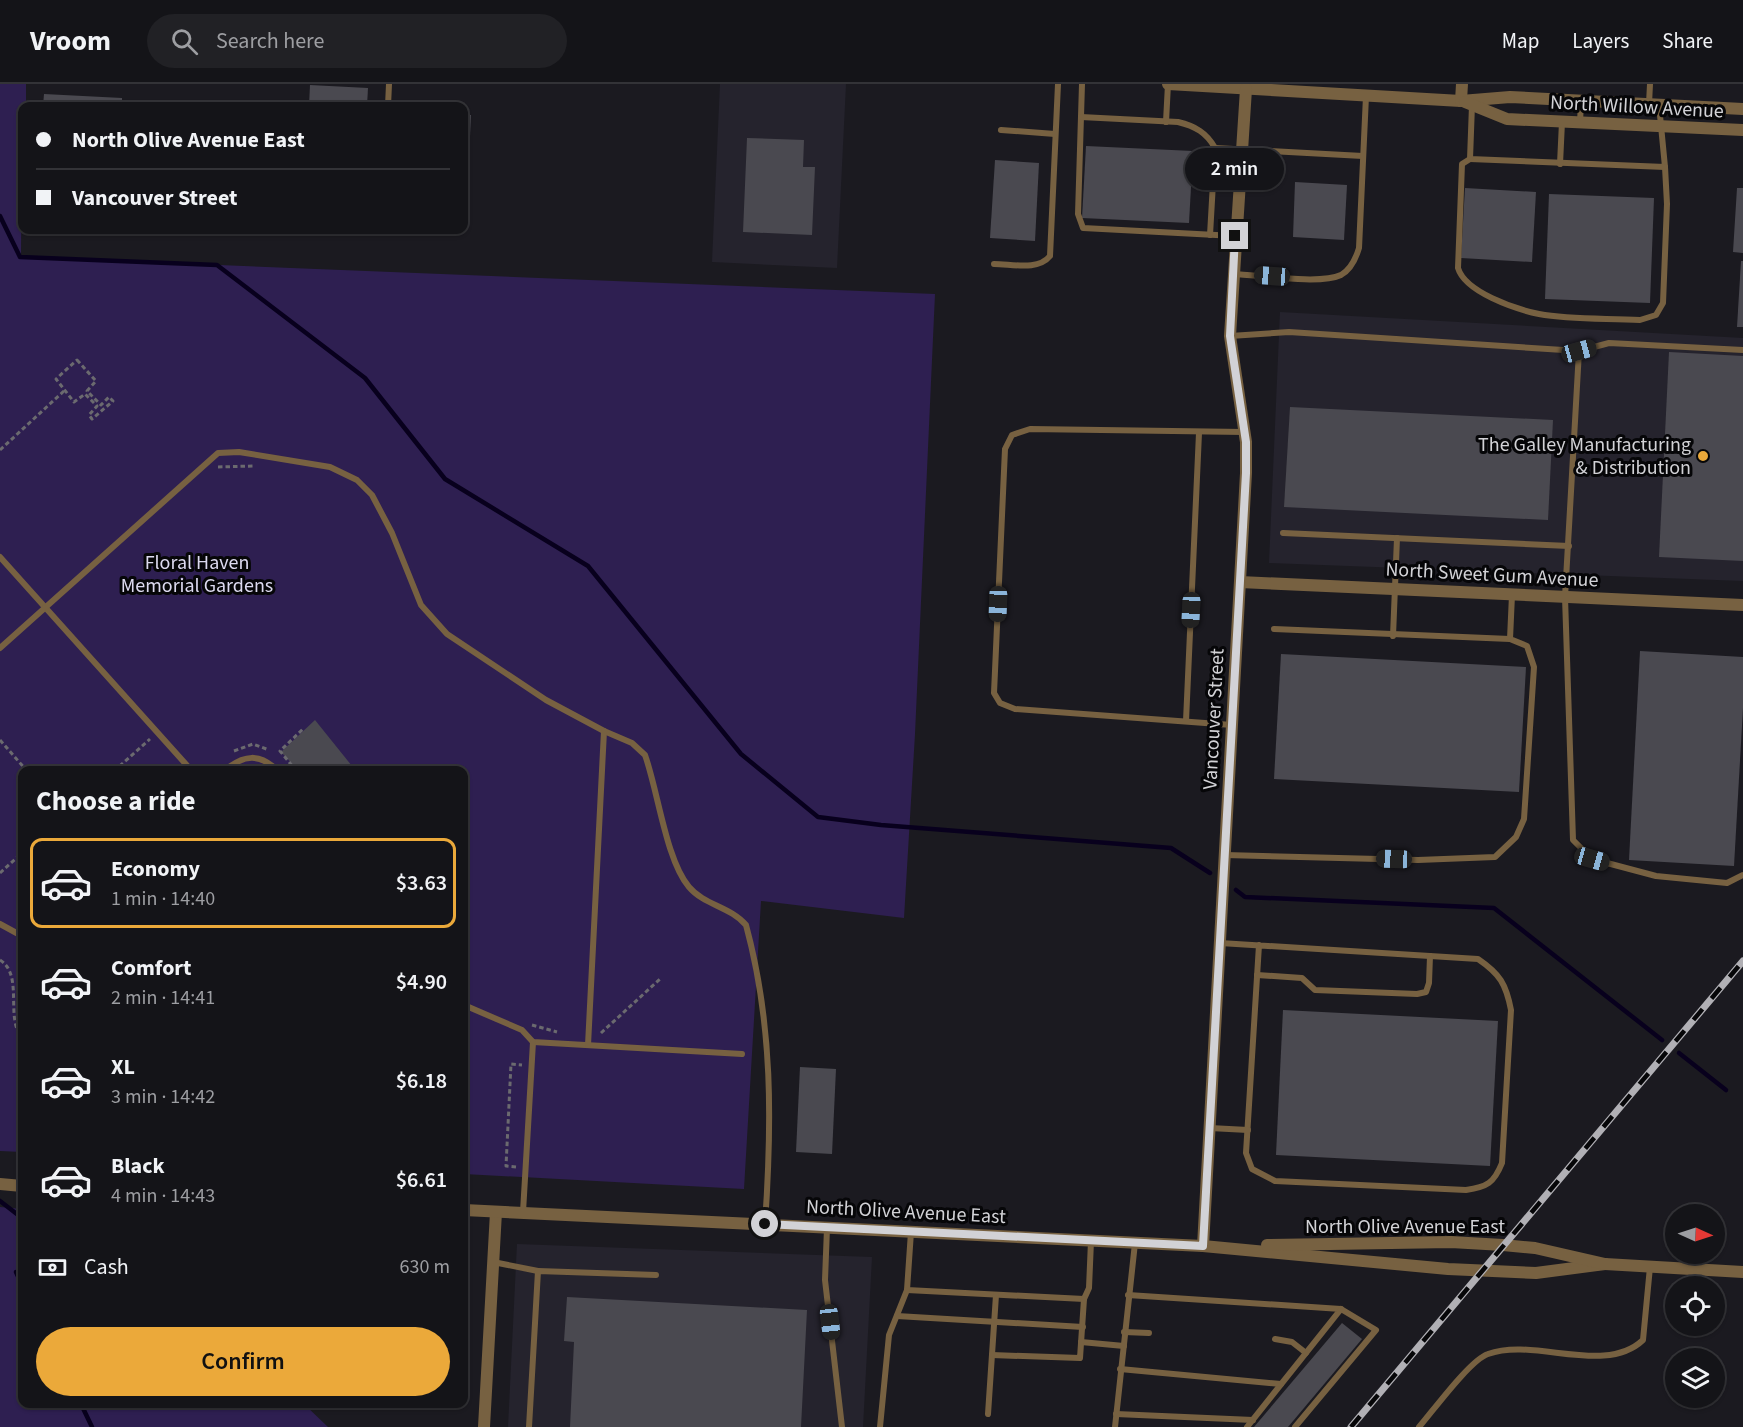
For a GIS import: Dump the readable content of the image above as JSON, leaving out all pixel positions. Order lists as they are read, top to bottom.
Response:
{
  "streets": {
    "street": [
      "North Willow Avenue",
      "North Sweet Gum Avenue",
      "Vancouver Street",
      "North Olive Avenue East"
    ]
  },
  "crossings": [
    ["North Willow Avenue", "Vancouver Street"],
    ["North Sweet Gum Avenue", "Vancouver Street"],
    ["Vancouver Street", "North Olive Avenue East"]
  ],
  "parks": ["Floral Haven Memorial Gardens"],
  "places": ["The Galley Manufacturing & Distribution"],
  "north": "right",
  "page": {
    "header": "Vroom",
    "search": "Search here",
    "nav": ["Map", "Layers", "Share"],
    "banner": ["North Olive Avenue East", "Vancouver Street"],
    "bubble": "2 min",
    "heading": "Choose a ride",
    "list": [
      {
        "name": "Economy",
        "note": "1 min · 14:40",
        "value": "$3.63"
      },
      {
        "name": "Comfort",
        "note": "2 min · 14:41",
        "value": "$4.90"
      },
      {
        "name": "XL",
        "note": "3 min · 14:42",
        "value": "$6.18"
      },
      {
        "name": "Black",
        "note": "4 min · 14:43",
        "value": "$6.61"
      }
    ],
    "pay": ["Cash", "630 m"],
    "buttons": "Confirm"
  }
}
